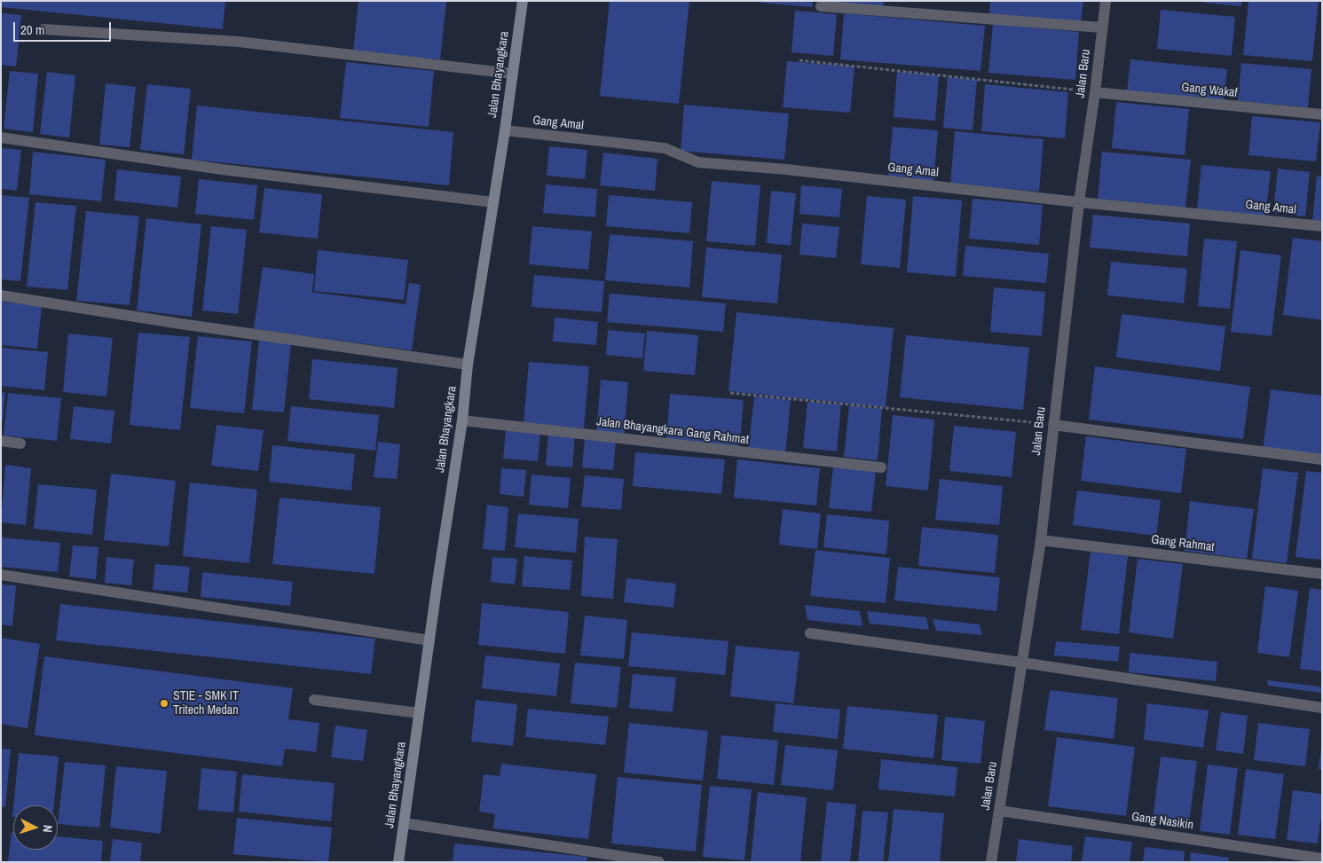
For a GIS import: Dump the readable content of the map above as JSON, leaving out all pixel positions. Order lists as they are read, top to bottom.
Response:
{
  "streets": {
    "main road": ["Jalan Bhayangkara"],
    "street": [
      "Jalan Baru",
      "Gang Wakaf",
      "Gang Amal",
      "Jalan Bhayangkara Gang Rahmat",
      "Gang Rahmat",
      "Gang Nasikin"
    ]
  },
  "crossings": [
    ["Jalan Baru", "Gang Wakaf"],
    ["Jalan Baru", "Gang Amal"],
    ["Jalan Baru", "Gang Rahmat"],
    ["Jalan Baru", "Gang Nasikin"],
    ["Jalan Bhayangkara", "Gang Amal"],
    ["Jalan Bhayangkara", "Jalan Bhayangkara Gang Rahmat"]
  ],
  "places": ["STIE - SMK IT Tritech Medan"],
  "scale_bar": "20 m",
  "north": "right"
}
